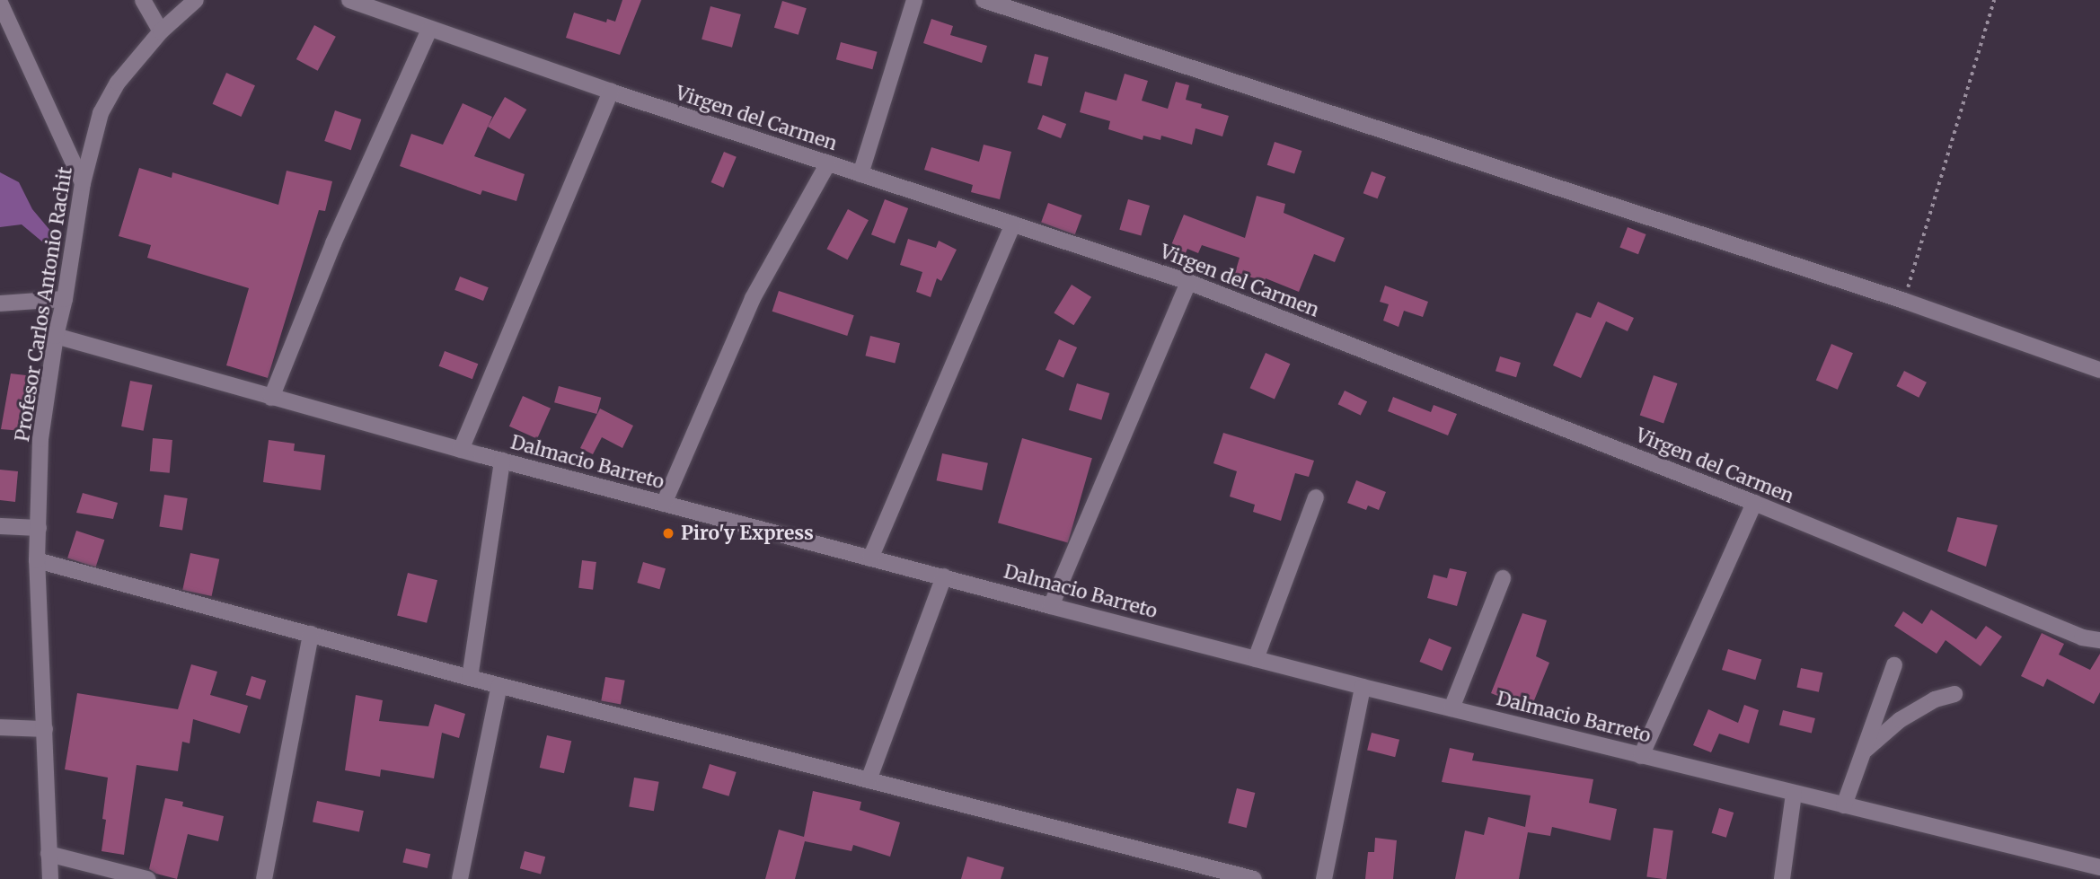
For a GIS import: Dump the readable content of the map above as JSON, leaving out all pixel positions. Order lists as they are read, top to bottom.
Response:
{
  "streets": {
    "street": ["Virgen del Carmen", "Profesor Carlos Antonio Rachit", "Dalmacio Barreto"]
  },
  "crossings": [
    ["Profesor Carlos Antonio Rachit", "Dalmacio Barreto"]
  ],
  "places": ["Piro'y Express"]
}
